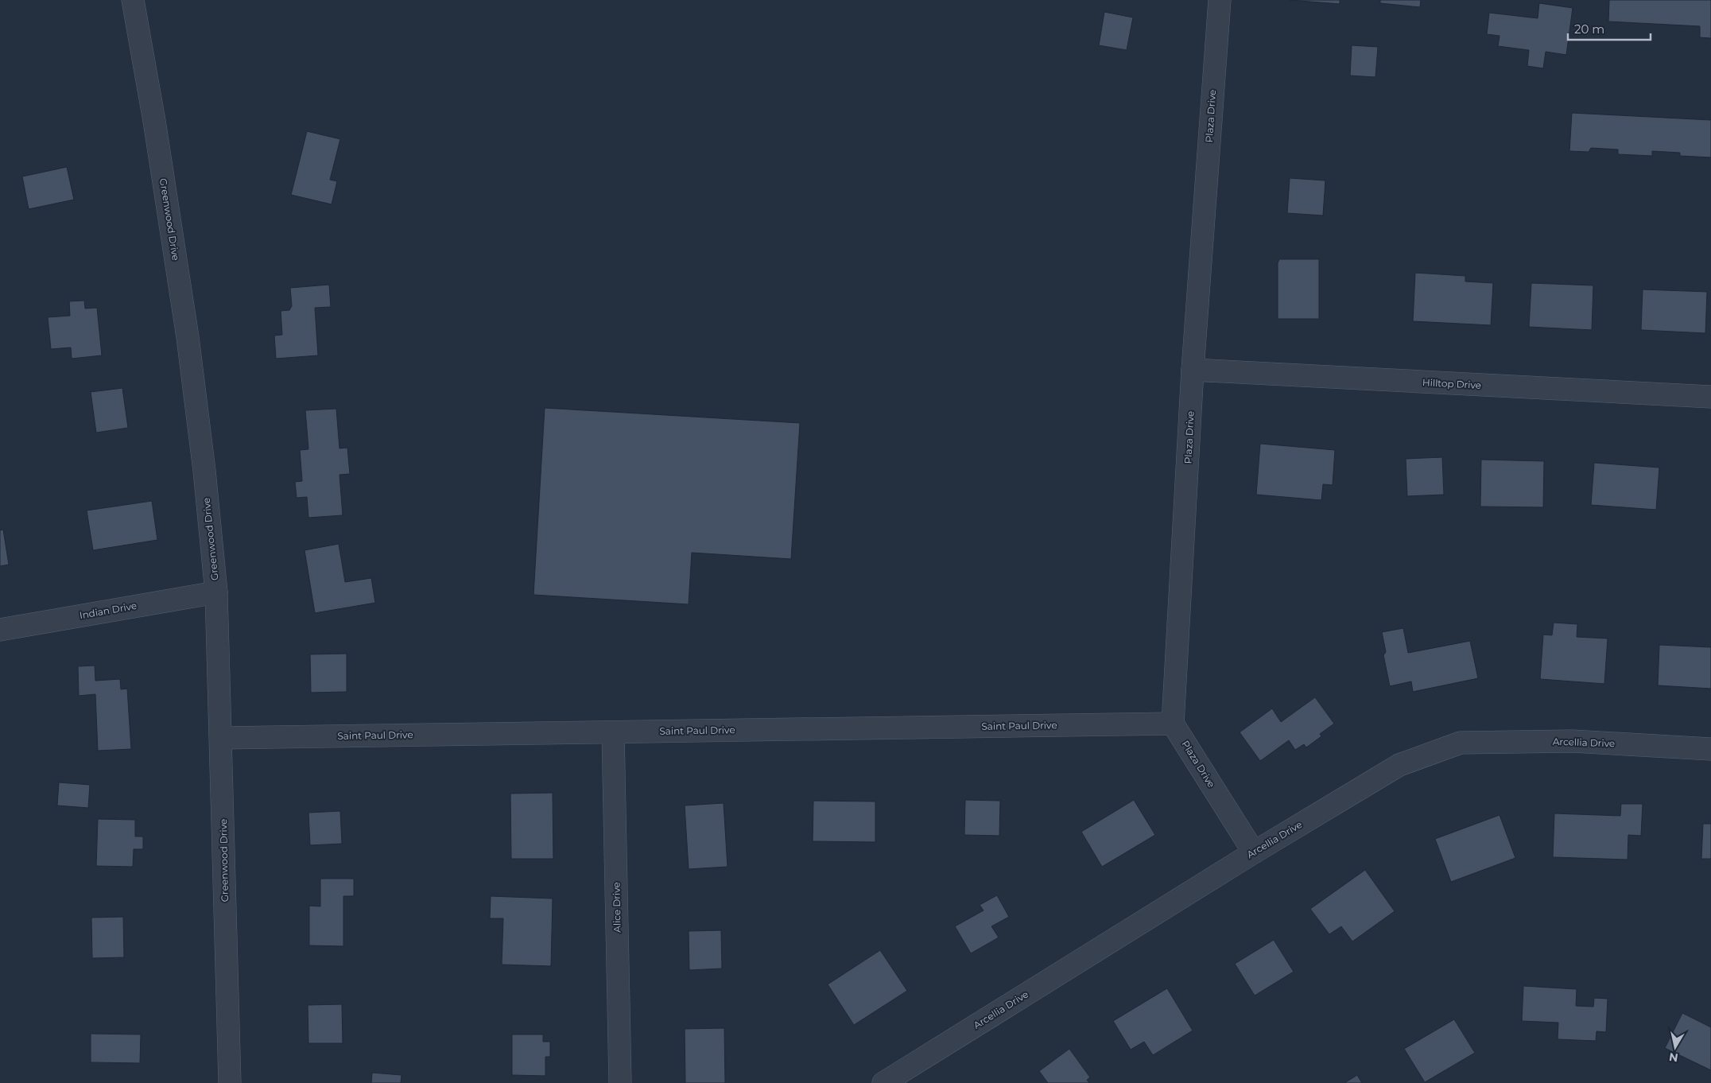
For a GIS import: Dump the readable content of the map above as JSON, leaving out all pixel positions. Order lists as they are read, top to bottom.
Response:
{
  "streets": {
    "street": [
      "Plaza Drive",
      "Greenwood Drive",
      "Hilltop Drive",
      "Indian Drive",
      "Saint Paul Drive",
      "Arcellia Drive",
      "Alice Drive"
    ]
  },
  "crossings": [
    ["Plaza Drive", "Hilltop Drive"],
    ["Plaza Drive", "Saint Paul Drive"],
    ["Plaza Drive", "Arcellia Drive"],
    ["Greenwood Drive", "Indian Drive"],
    ["Greenwood Drive", "Saint Paul Drive"],
    ["Saint Paul Drive", "Alice Drive"]
  ],
  "scale_bar": "20 m",
  "north": "bottom"
}
